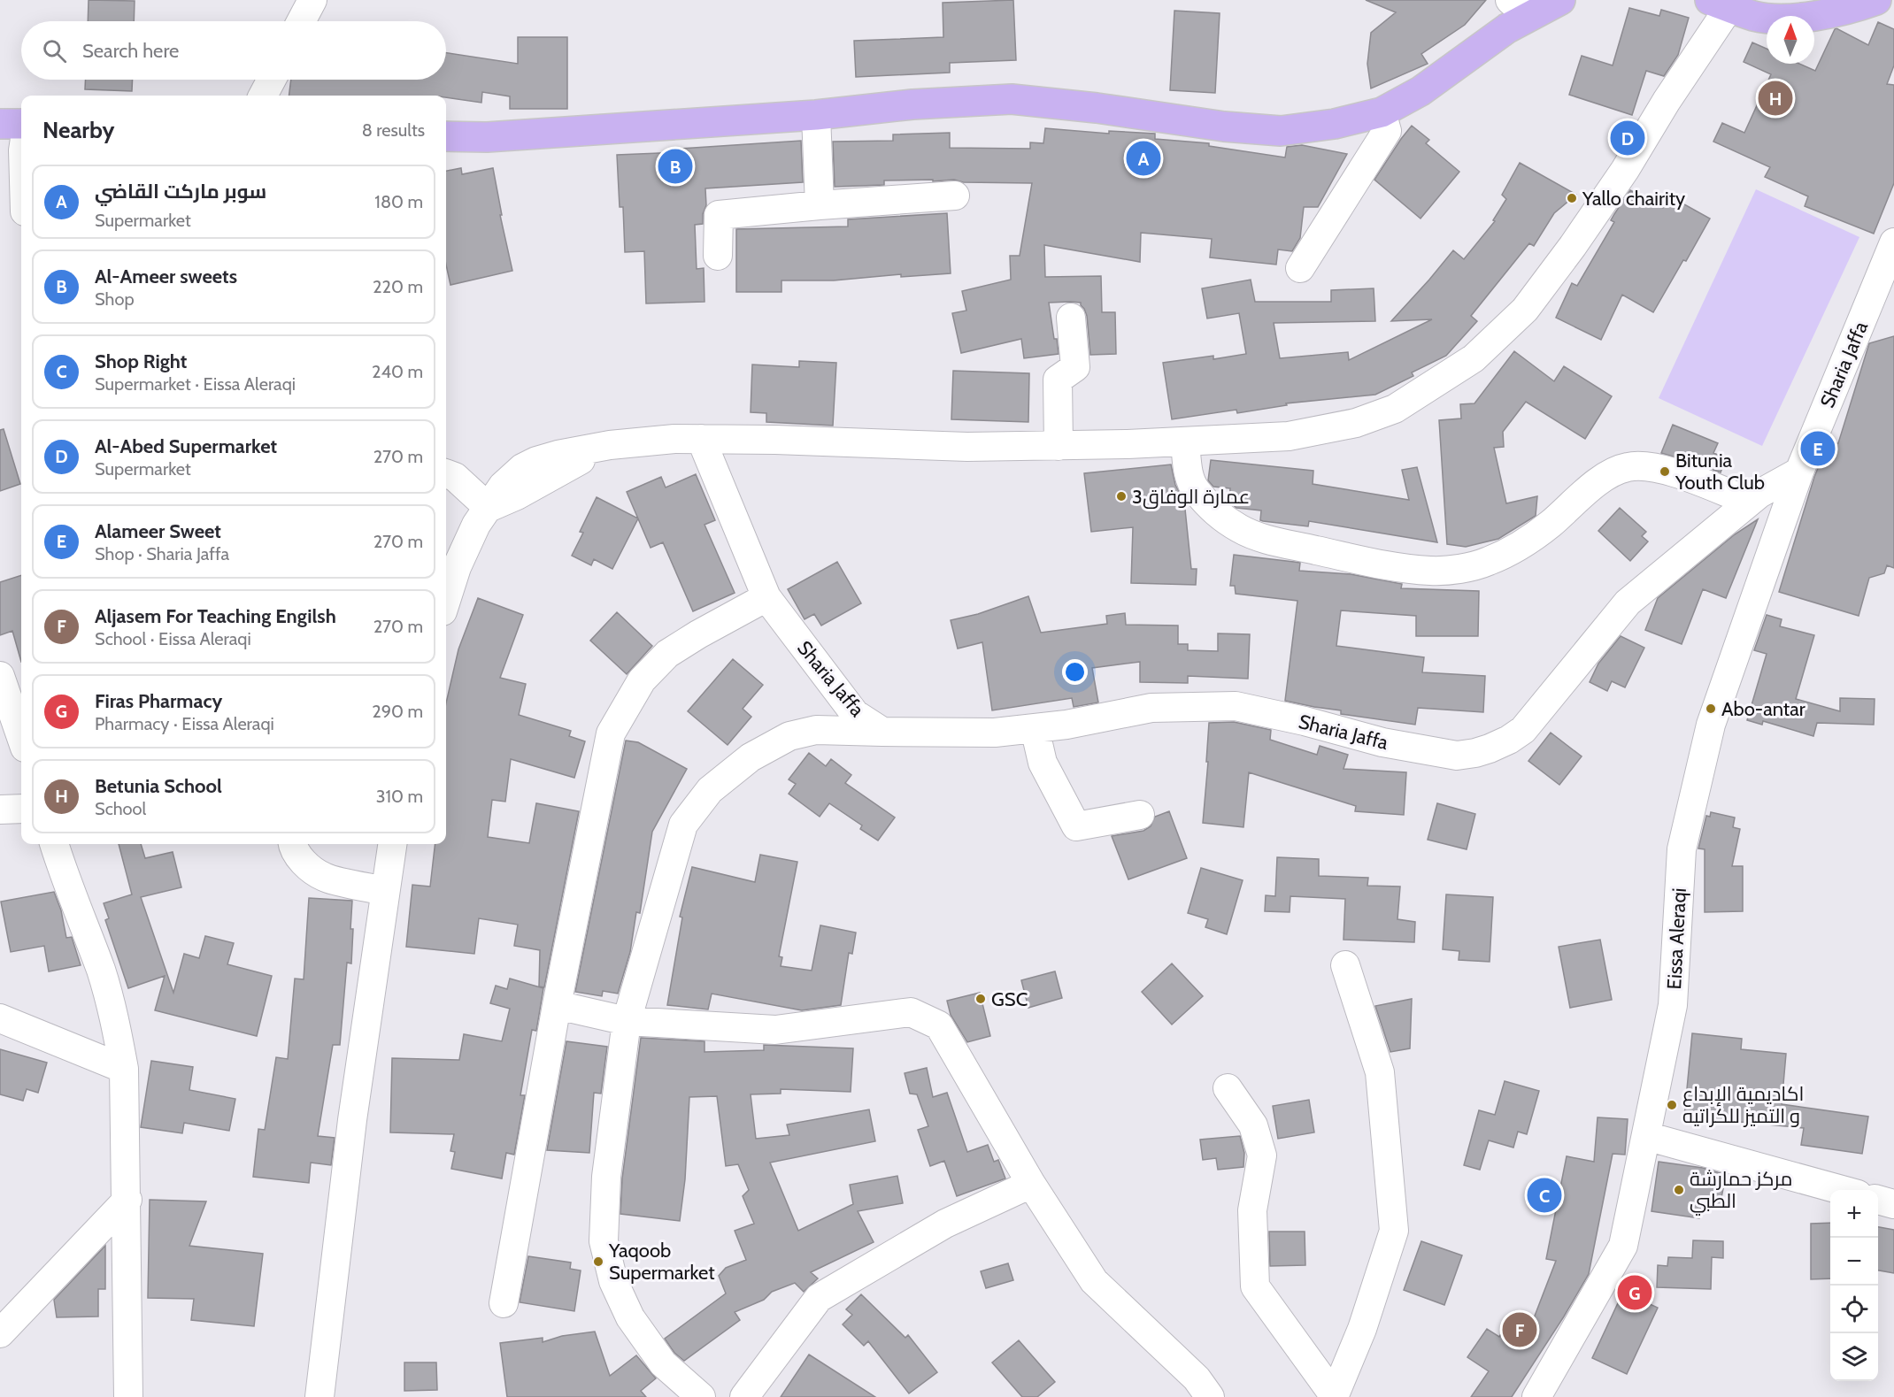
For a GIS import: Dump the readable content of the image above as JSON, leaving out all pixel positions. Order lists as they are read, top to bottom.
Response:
{
  "streets": {
    "street": ["Sharia Jaffa", "Eissa Aleraqi"]
  },
  "crossings": [
    ["Sharia Jaffa", "Eissa Aleraqi"]
  ],
  "places": [
    "Yallo chairity",
    "Bitunia Youth Club",
    "عمارة الوفاق3",
    "Abo-antar",
    "GSC",
    "اكاديمية الإبداع و التميز للكراتيه",
    "مركز حمارشة الطبي",
    "Yaqoob Supermarket"
  ],
  "north": "top",
  "page": {
    "search": "Search here",
    "pins": [
      "H",
      "D",
      "A",
      "B",
      "E",
      "C",
      "G",
      "F"
    ],
    "heading": ["Nearby", "8 results"],
    "list": [
      {
        "mark": "A",
        "name": "سوبر ماركت القاضي",
        "note": "Supermarket",
        "value": "180 m"
      },
      {
        "mark": "B",
        "name": "Al-Ameer sweets",
        "note": "Shop",
        "value": "220 m"
      },
      {
        "mark": "C",
        "name": "Shop Right",
        "note": "Supermarket · Eissa Aleraqi",
        "value": "240 m"
      },
      {
        "mark": "D",
        "name": "Al-Abed Supermarket",
        "note": "Supermarket",
        "value": "270 m"
      },
      {
        "mark": "E",
        "name": "Alameer Sweet",
        "note": "Shop · Sharia Jaffa",
        "value": "270 m"
      },
      {
        "mark": "F",
        "name": "Aljasem For Teaching Engilsh",
        "note": "School · Eissa Aleraqi",
        "value": "270 m"
      },
      {
        "mark": "G",
        "name": "Firas Pharmacy",
        "note": "Pharmacy · Eissa Aleraqi",
        "value": "290 m"
      },
      {
        "mark": "H",
        "name": "Betunia School",
        "note": "School",
        "value": "310 m"
      }
    ],
    "map_buttons": ["+", "−"]
  }
}
